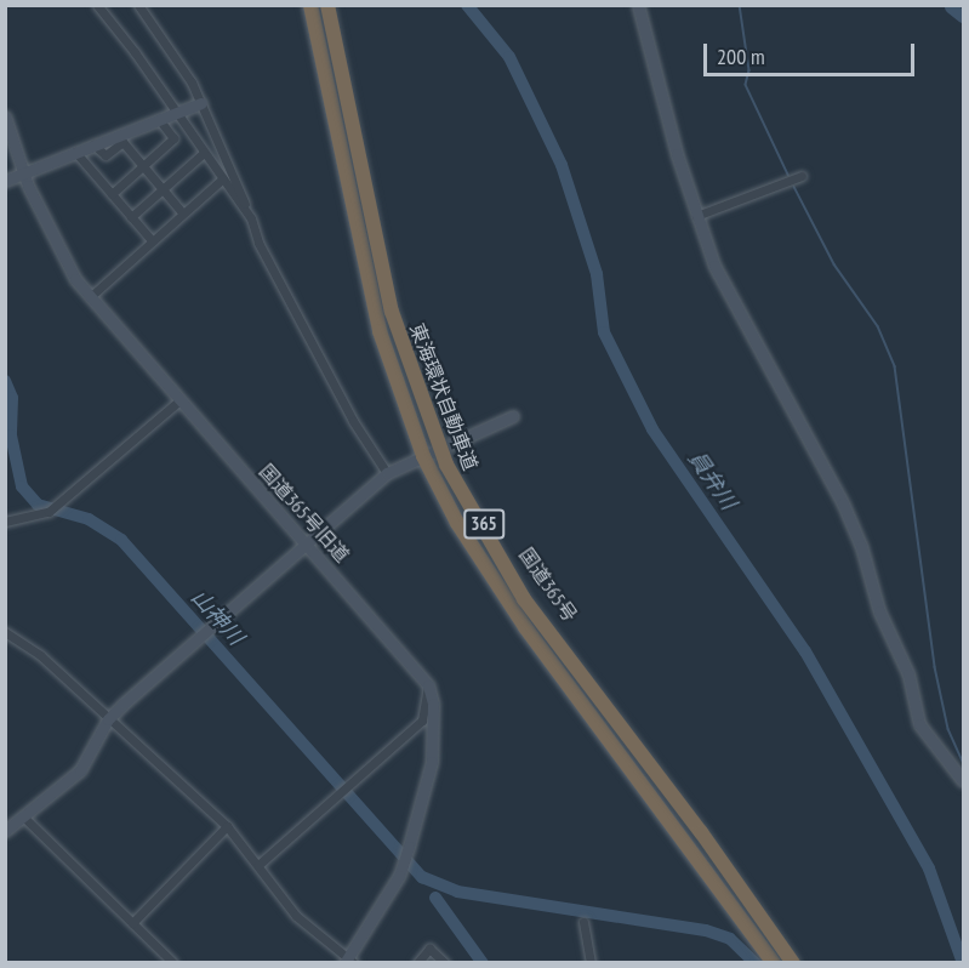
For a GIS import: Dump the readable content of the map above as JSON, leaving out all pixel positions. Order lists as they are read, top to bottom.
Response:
{
  "streets": {
    "highway": ["東海環状自動車道", "365", "国道365号"],
    "street": ["国道365号旧道"]
  },
  "water": ["員弁川", "山神川"],
  "scale_bar": "200 m"
}
